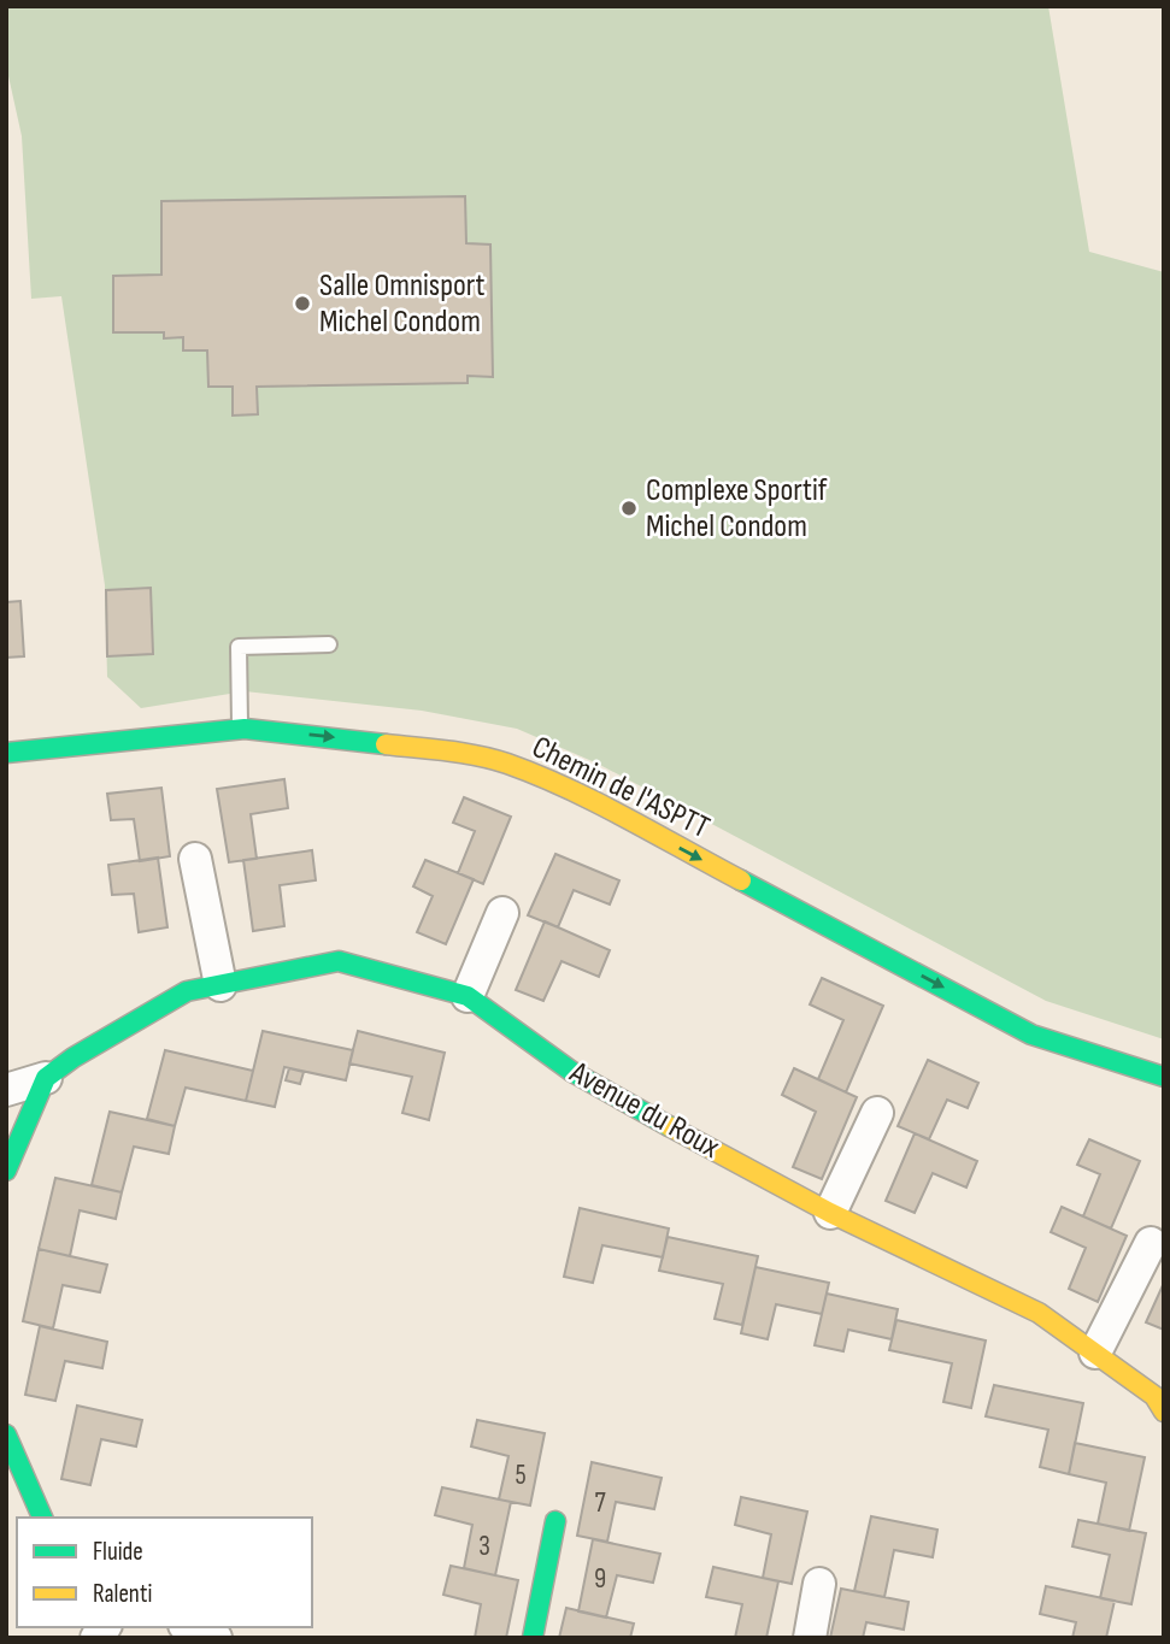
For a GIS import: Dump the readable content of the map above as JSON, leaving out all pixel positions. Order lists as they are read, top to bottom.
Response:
{
  "streets": {
    "street": ["Chemin de l'ASPTT", "Avenue du Roux"]
  },
  "one_way": ["Chemin de l'ASPTT"],
  "places": ["Salle Omnisport Michel Condom", "Complexe Sportif Michel Condom"],
  "house_numbers": [
    "5",
    "7",
    "3",
    "9"
  ],
  "legend": ["Fluide", "Ralenti"]
}
